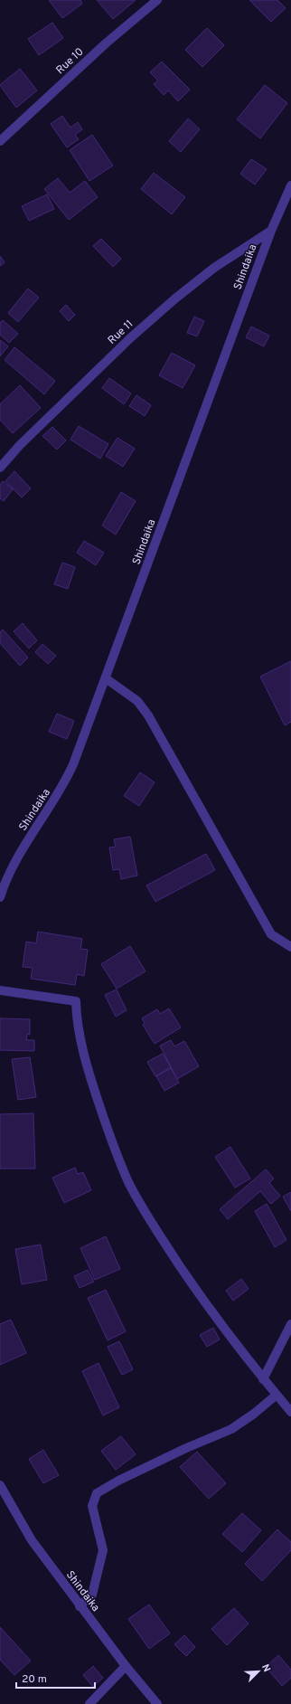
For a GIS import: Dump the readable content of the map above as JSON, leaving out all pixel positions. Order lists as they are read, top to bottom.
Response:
{
  "streets": {
    "street": ["Rue 10", "Shindaika", "Rue 11"]
  },
  "crossings": [
    ["Shindaika", "Rue 11"]
  ],
  "scale_bar": "20 m",
  "north": "top right"
}
